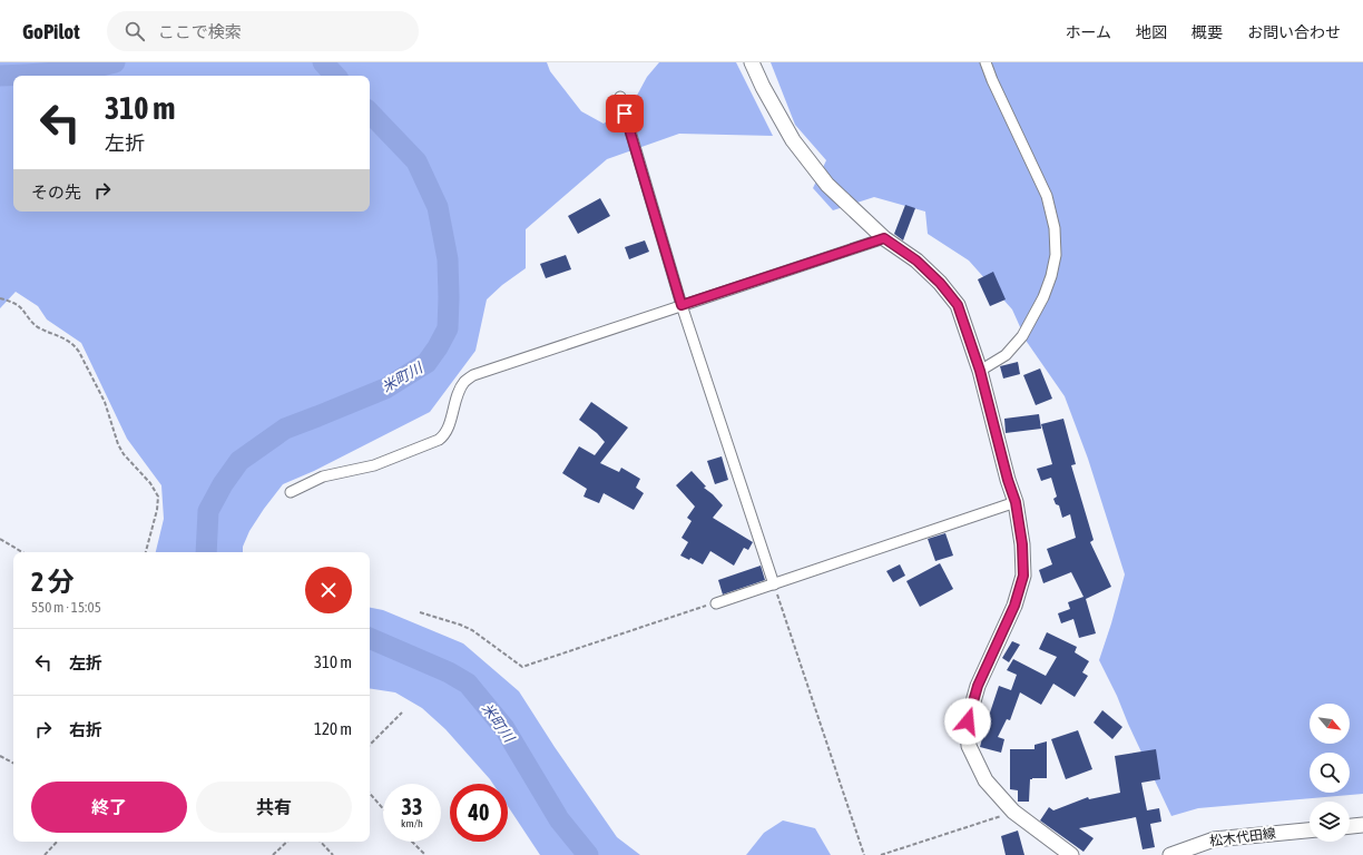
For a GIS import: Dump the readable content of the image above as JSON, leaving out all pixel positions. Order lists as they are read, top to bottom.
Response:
{
  "streets": {
    "street": ["松木代田線"]
  },
  "water": ["米町川"],
  "north": "bottom right",
  "page": {
    "header": "GoPilot",
    "search": "ここで検索",
    "nav": [
      "ホーム",
      "地図",
      "概要",
      "お問い合わせ"
    ],
    "turn": ["310 m", "左折"],
    "then": "その先",
    "heading": ["2 分", "550 m · 15:05"],
    "list": [
      {
        "name": "左折",
        "value": "310 m"
      },
      {
        "name": "右折",
        "value": "120 m"
      }
    ],
    "buttons": ["終了", "共有"],
    "speed": "33 km/h",
    "limit": "40"
  }
}
